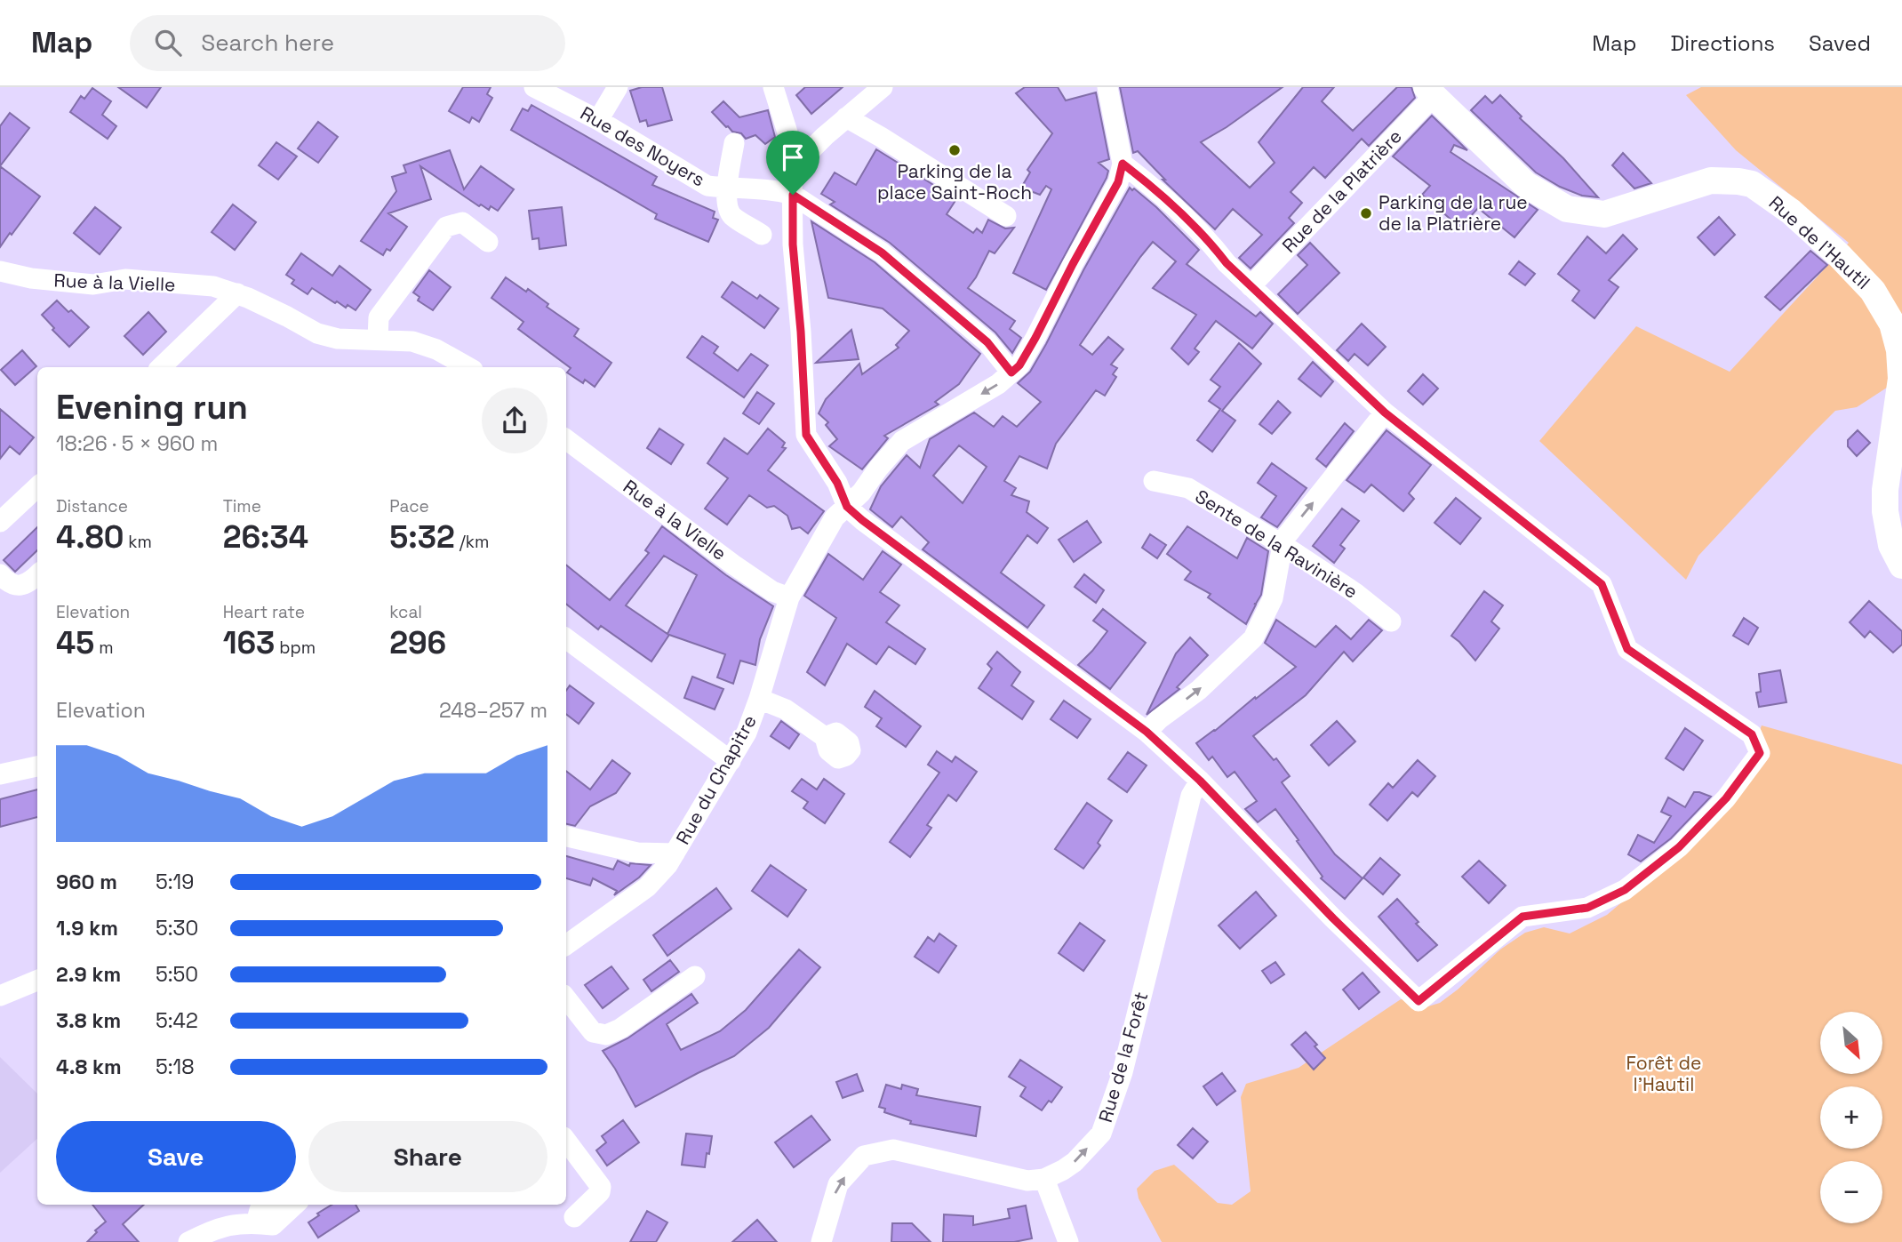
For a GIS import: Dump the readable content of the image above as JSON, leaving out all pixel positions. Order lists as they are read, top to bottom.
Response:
{
  "streets": {
    "main road": ["Rue de l'Hautil"],
    "street": [
      "Rue des Noyers",
      "Rue de la Platrière",
      "Rue à la Vielle",
      "Sente de la Ravinière",
      "Rue du Chapitre",
      "Rue de la Forêt"
    ]
  },
  "crossings": [
    ["Rue de la Platrière", "Rue de l'Hautil"],
    ["Rue à la Vielle", "Rue du Chapitre"]
  ],
  "one_way": ["Rue de la Forêt"],
  "parks": ["Forêt de l'Hautil"],
  "places": ["Parking de la place Saint-Roch", "Parking de la rue de la Platrière"],
  "north": "bottom right",
  "page": {
    "header": "Map",
    "search": "Search here",
    "nav": ["Map", "Directions", "Saved"],
    "heading": ["Evening run", "18:26 · 5 × 960 m"],
    "stats": [
      ["Distance", "4.80 km"],
      ["Time", "26:34"],
      ["Pace", "5:32 /km"],
      ["Elevation", "45 m"],
      ["Heart rate", "163 bpm"],
      ["kcal", "296"]
    ],
    "chart": ["Elevation", "248–257 m"],
    "list": [
      {
        "name": "960 m",
        "note": "5:19"
      },
      {
        "name": "1.9 km",
        "note": "5:30"
      },
      {
        "name": "2.9 km",
        "note": "5:50"
      },
      {
        "name": "3.8 km",
        "note": "5:42"
      },
      {
        "name": "4.8 km",
        "note": "5:18"
      }
    ],
    "map_buttons": ["+", "−"],
    "buttons": ["Save", "Share"]
  }
}
